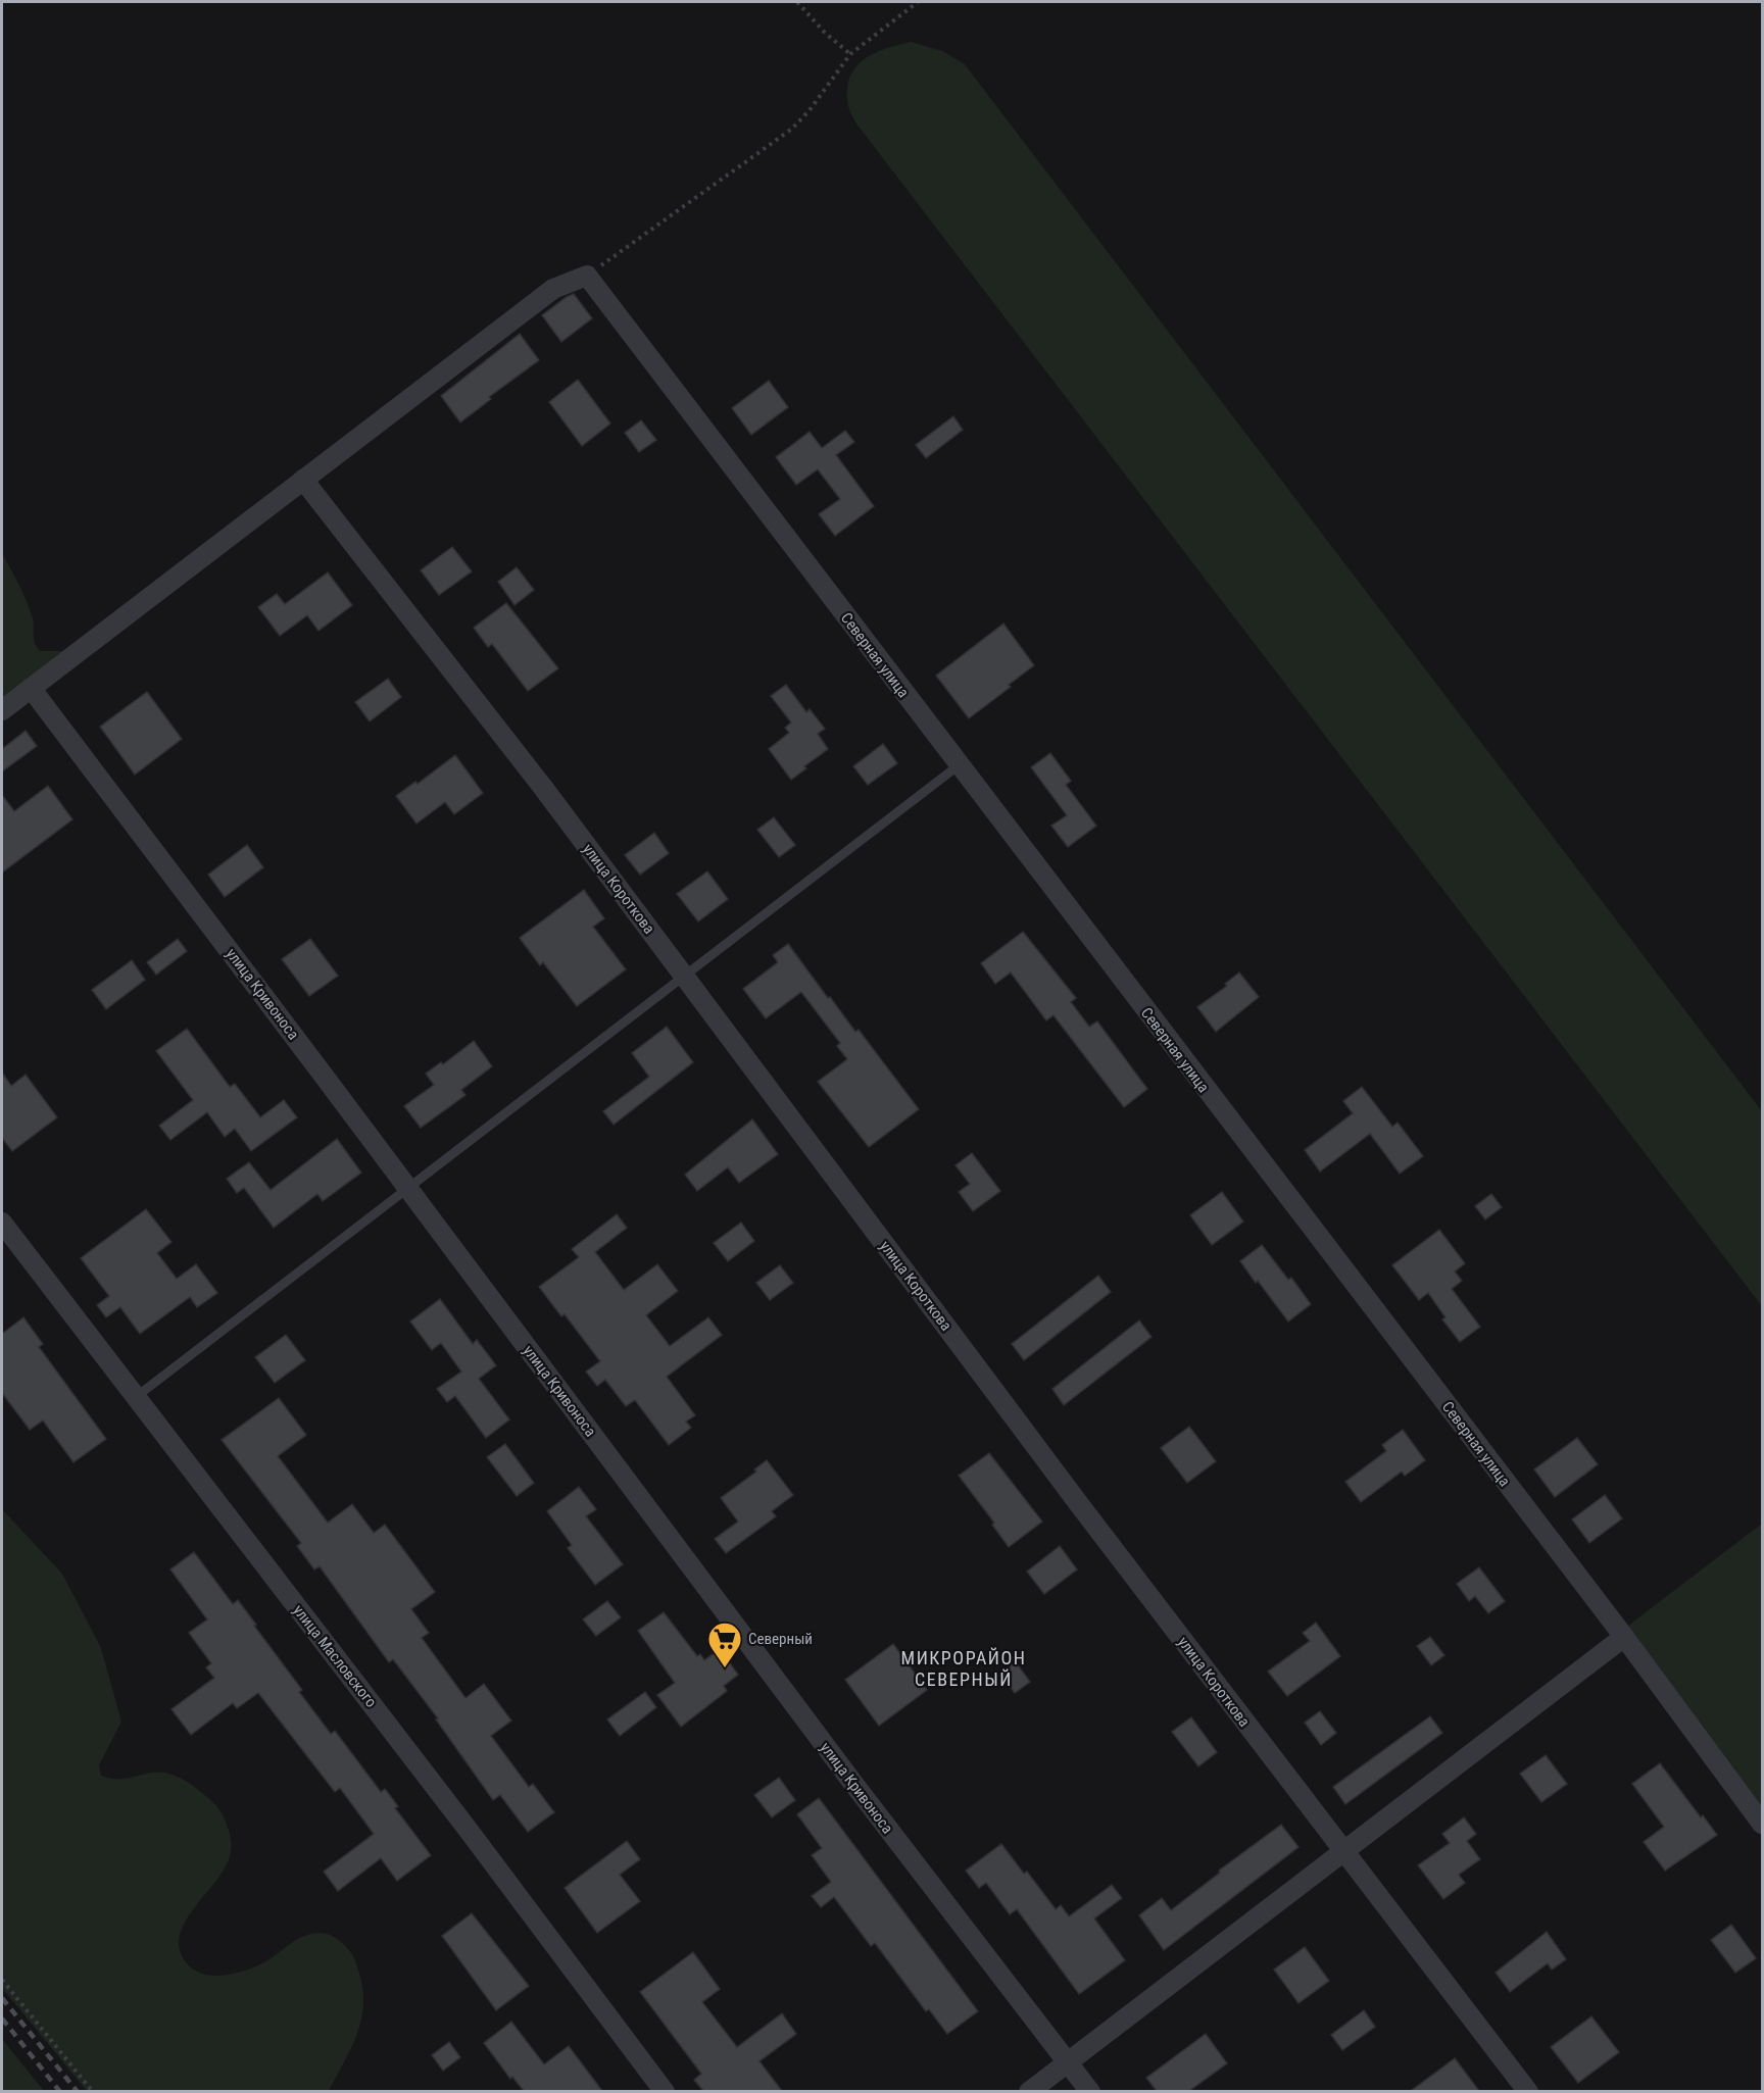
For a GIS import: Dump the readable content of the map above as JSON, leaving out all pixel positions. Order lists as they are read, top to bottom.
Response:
{
  "streets": {
    "street": [
      "Северная улица",
      "улица Короткова",
      "улица Кривоноса",
      "улица Масловского"
    ]
  },
  "districts": ["МИКРОРАЙОН СЕВЕРНЫЙ"],
  "places": {
    "supermarket": ["Северный"]
  }
}
